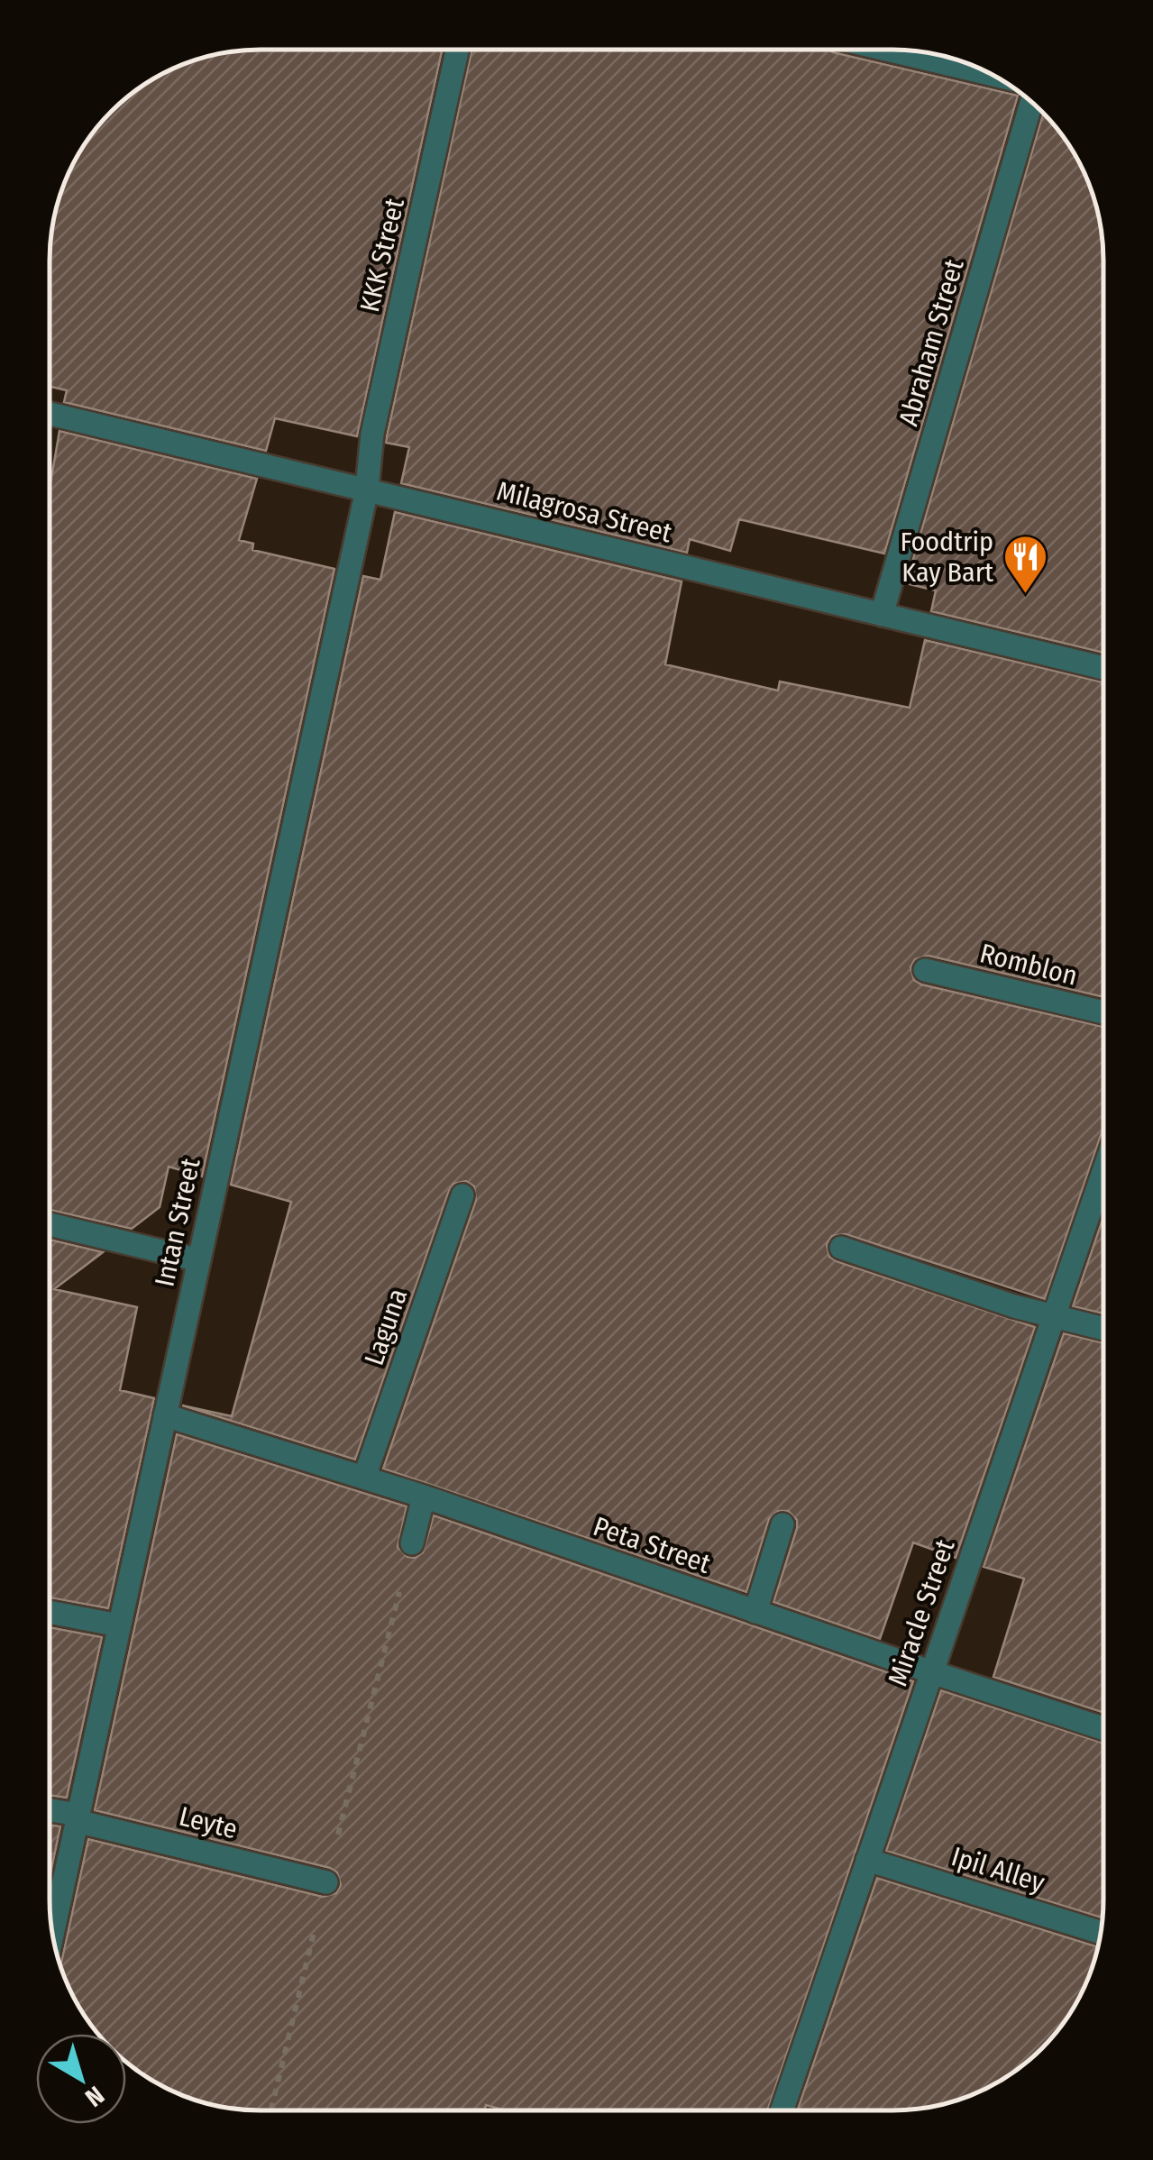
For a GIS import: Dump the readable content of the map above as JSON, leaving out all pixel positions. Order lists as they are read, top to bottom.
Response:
{
  "streets": {
    "street": [
      "KKK Street",
      "Abraham Street",
      "Milagrosa Street",
      "Romblon",
      "Intan Street",
      "Laguna",
      "Peta Street",
      "Miracle Street",
      "Leyte",
      "Ipil Alley"
    ]
  },
  "crossings": [
    ["KKK Street", "Milagrosa Street"],
    ["KKK Street", "Intan Street"],
    ["Abraham Street", "Milagrosa Street"],
    ["Milagrosa Street", "Intan Street"],
    ["Intan Street", "Peta Street"],
    ["Intan Street", "Leyte"],
    ["Laguna", "Peta Street"],
    ["Peta Street", "Miracle Street"],
    ["Miracle Street", "Ipil Alley"]
  ],
  "places": {
    "restaurant": ["Foodtrip Kay Bart"]
  },
  "north": "bottom right"
}
